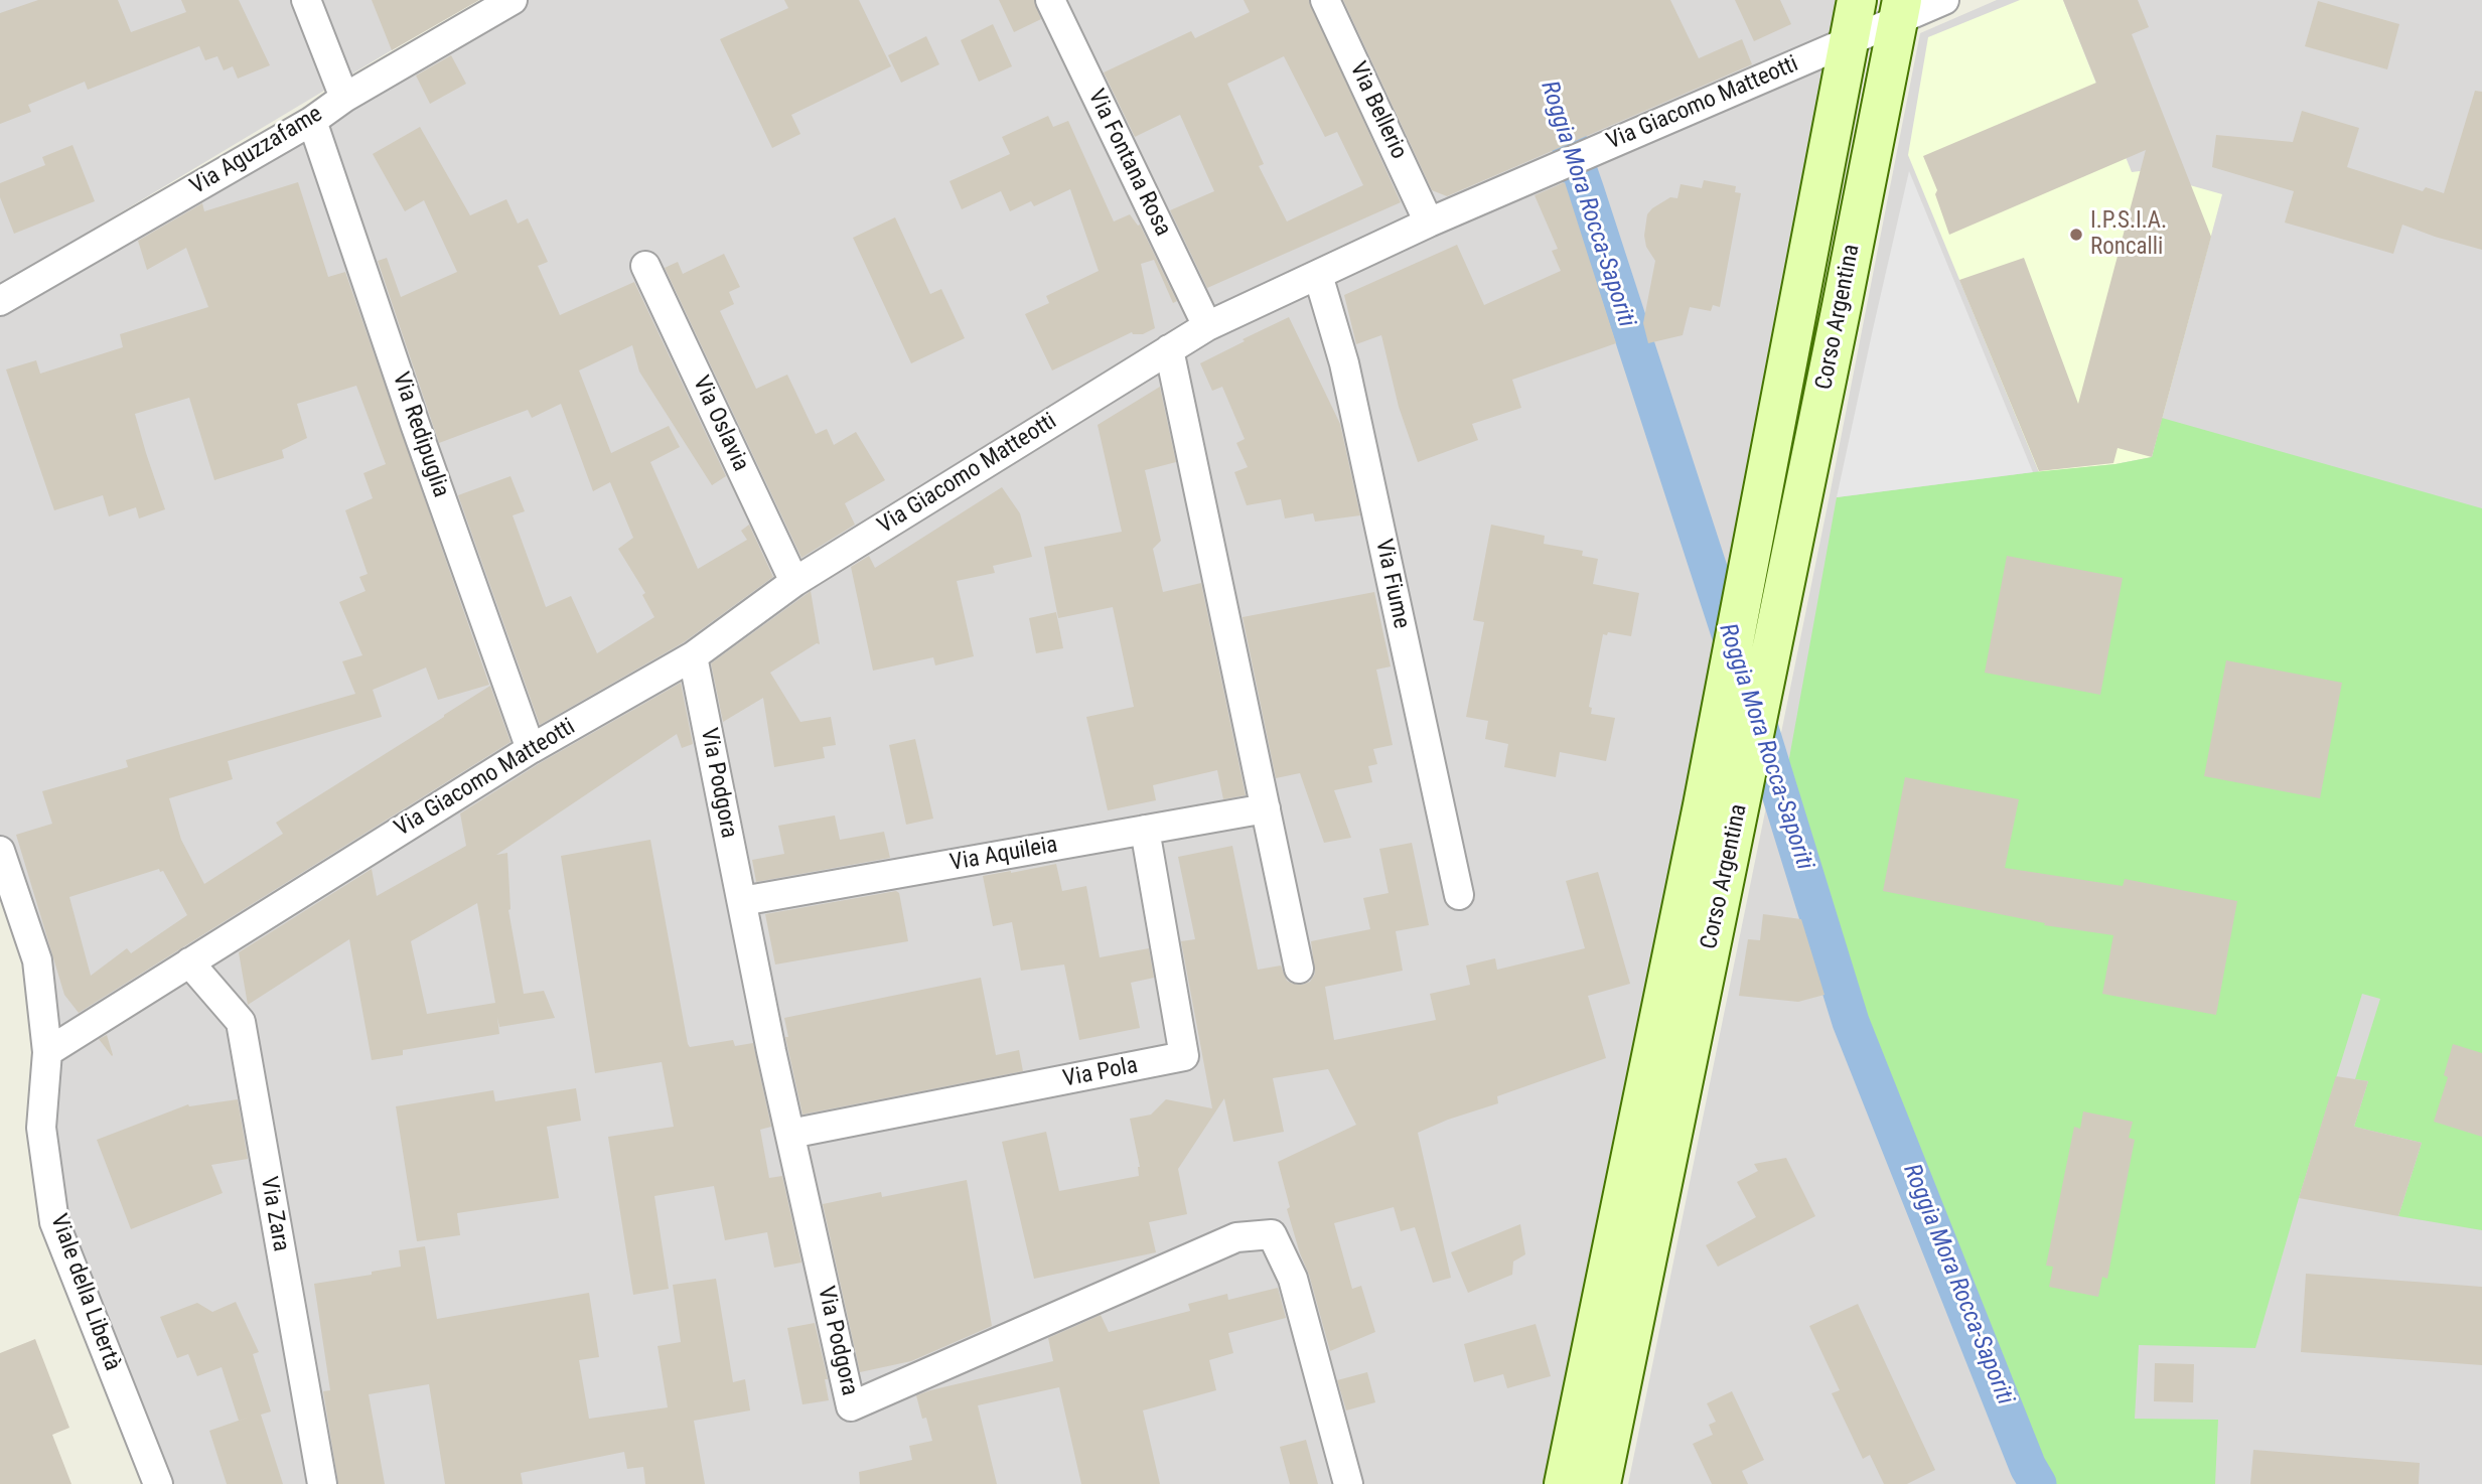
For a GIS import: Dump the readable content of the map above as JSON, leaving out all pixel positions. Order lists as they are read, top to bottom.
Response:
{
  "streets": {
    "main road": ["Corso Argentina"],
    "street": [
      "Via Giacomo Matteotti",
      "Via Bellerio",
      "Via Aguzzafame",
      "Via Fontana Rosa",
      "Via Oslavia",
      "Via Redipuglia",
      "Via Fiume",
      "Via Podgora",
      "Via Aquileia",
      "Via Pola",
      "Via Zara",
      "Viale della Libertà"
    ]
  },
  "crossings": [
    ["Via Giacomo Matteotti", "Via Bellerio"],
    ["Via Giacomo Matteotti", "Via Fontana Rosa"],
    ["Via Giacomo Matteotti", "Corso Argentina"],
    ["Via Giacomo Matteotti", "Via Oslavia"],
    ["Via Giacomo Matteotti", "Via Redipuglia"],
    ["Via Giacomo Matteotti", "Via Fiume"],
    ["Via Giacomo Matteotti", "Via Podgora"],
    ["Via Giacomo Matteotti", "Via Zara"],
    ["Via Giacomo Matteotti", "Viale della Libertà"],
    ["Via Aguzzafame", "Via Redipuglia"],
    ["Via Podgora", "Via Aquileia"],
    ["Via Podgora", "Via Pola"],
    ["Via Aquileia", "Via Pola"]
  ],
  "water": ["Roggia Mora Rocca-Saporiti"],
  "places": ["I.P.S.I.A. Roncalli"]
}
